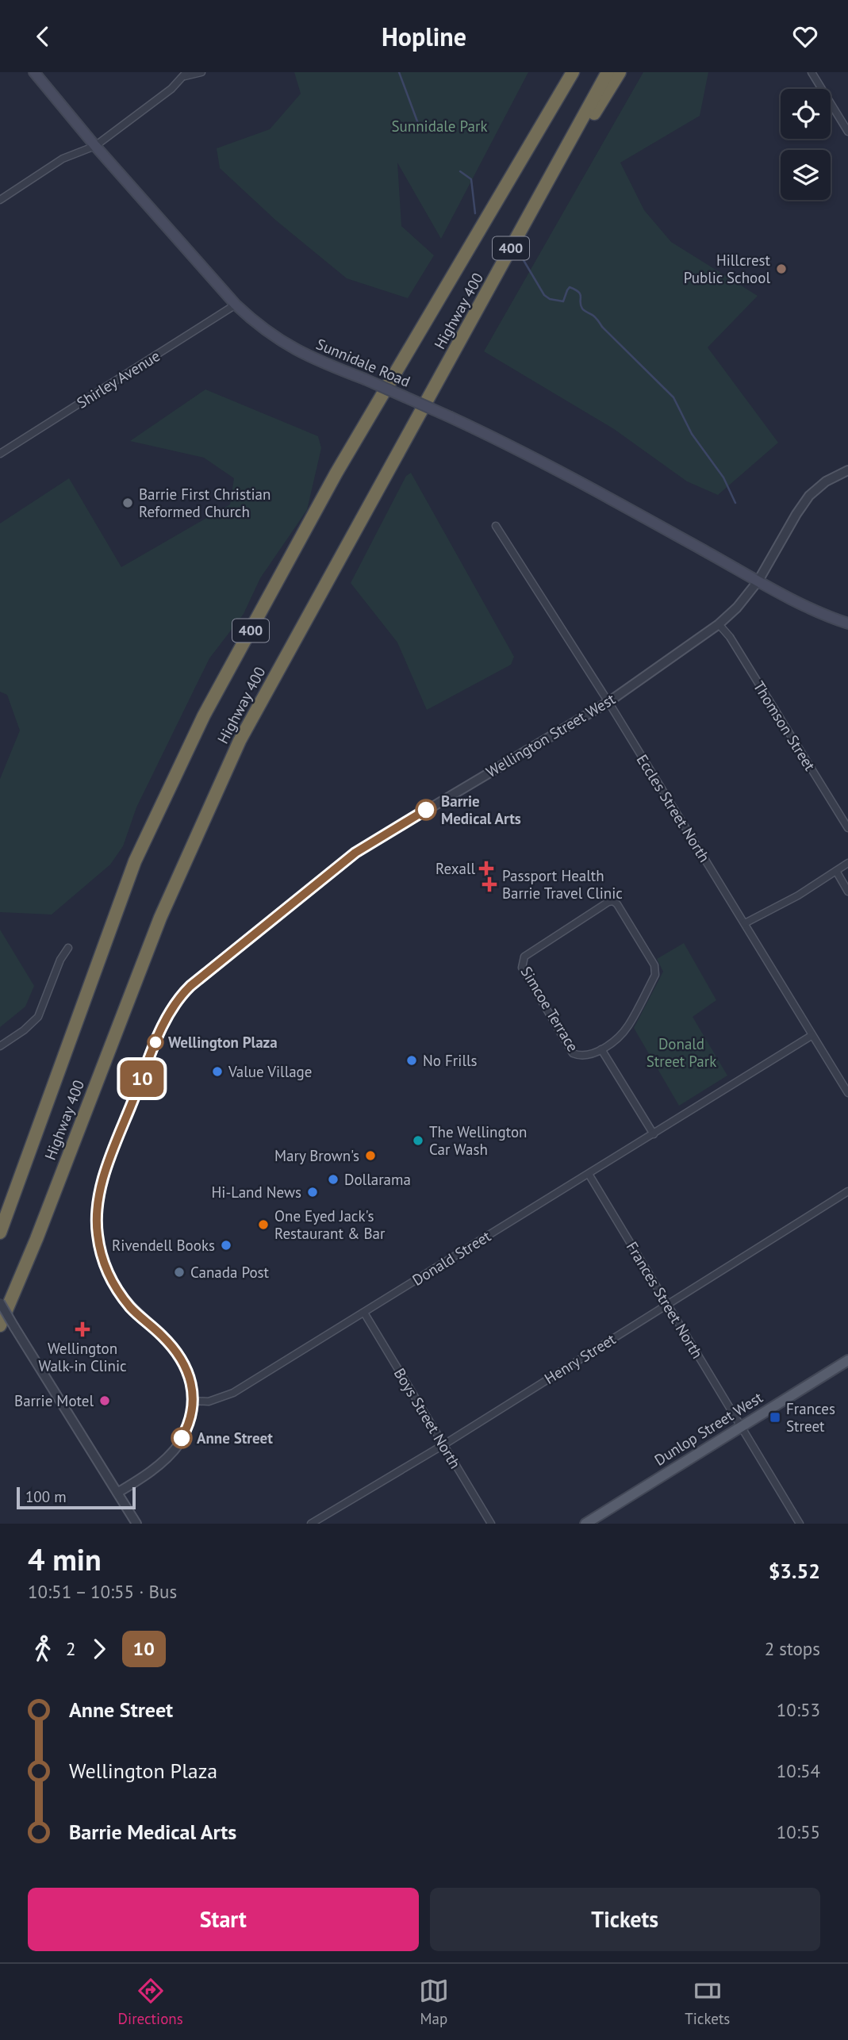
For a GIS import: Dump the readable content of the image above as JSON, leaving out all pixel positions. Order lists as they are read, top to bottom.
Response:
{
  "streets": {
    "highway": ["400", "Highway 400"],
    "main road": ["Sunnidale Road", "Dunlop Street West"],
    "street": [
      "Shirley Avenue",
      "Thomson Street",
      "Wellington Street West",
      "Eccles Street North",
      "Simcoe Terrace",
      "Donald Street",
      "Frances Street North",
      "Henry Street",
      "Boys Street North"
    ]
  },
  "crossings": [
    ["Sunnidale Road", "Shirley Avenue"],
    ["Sunnidale Road", "Wellington Street West"],
    ["Thomson Street", "Wellington Street West"],
    ["Wellington Street West", "Eccles Street North"],
    ["Wellington Street West", "Donald Street"],
    ["Eccles Street North", "Donald Street"],
    ["Simcoe Terrace", "Donald Street"],
    ["Donald Street", "Frances Street North"],
    ["Donald Street", "Boys Street North"],
    ["Frances Street North", "Henry Street"],
    ["Frances Street North", "Dunlop Street West"],
    ["Henry Street", "Boys Street North"]
  ],
  "parks": ["Sunnidale Park", "Donald Street Park"],
  "places": {
    "other": [
      "Hillcrest Public School",
      "Barrie First Christian Reformed Church",
      "Barrie Medical Arts",
      "Wellington Plaza",
      "No Frills",
      "Value Village",
      "The Wellington Car Wash",
      "Mary Brown's",
      "Dollarama",
      "Hi-Land News",
      "One Eyed Jack's Restaurant & Bar",
      "Rivendell Books",
      "Canada Post",
      "Barrie Motel",
      "Anne Street"
    ],
    "health": ["Rexall", "Passport Health Barrie Travel Clinic", "Wellington Walk-in Clinic"],
    "transit": ["Frances Street"]
  },
  "lines": ["bus line 10"],
  "scale_bar": "100 m",
  "page": {
    "header": "Hopline",
    "on_map": "10",
    "scale": "100 m",
    "heading": ["4 min", "10:51 – 10:55 · Bus", "$3.52"],
    "legs": ["2", "10", "2 stops"],
    "list": [
      {
        "name": "Anne Street",
        "value": "10:53"
      },
      {
        "name": "Wellington Plaza",
        "value": "10:54"
      },
      {
        "name": "Barrie Medical Arts",
        "value": "10:55"
      }
    ],
    "buttons": ["Start", "Tickets"],
    "tabs": ["Directions", "Map", "Tickets"]
  }
}
